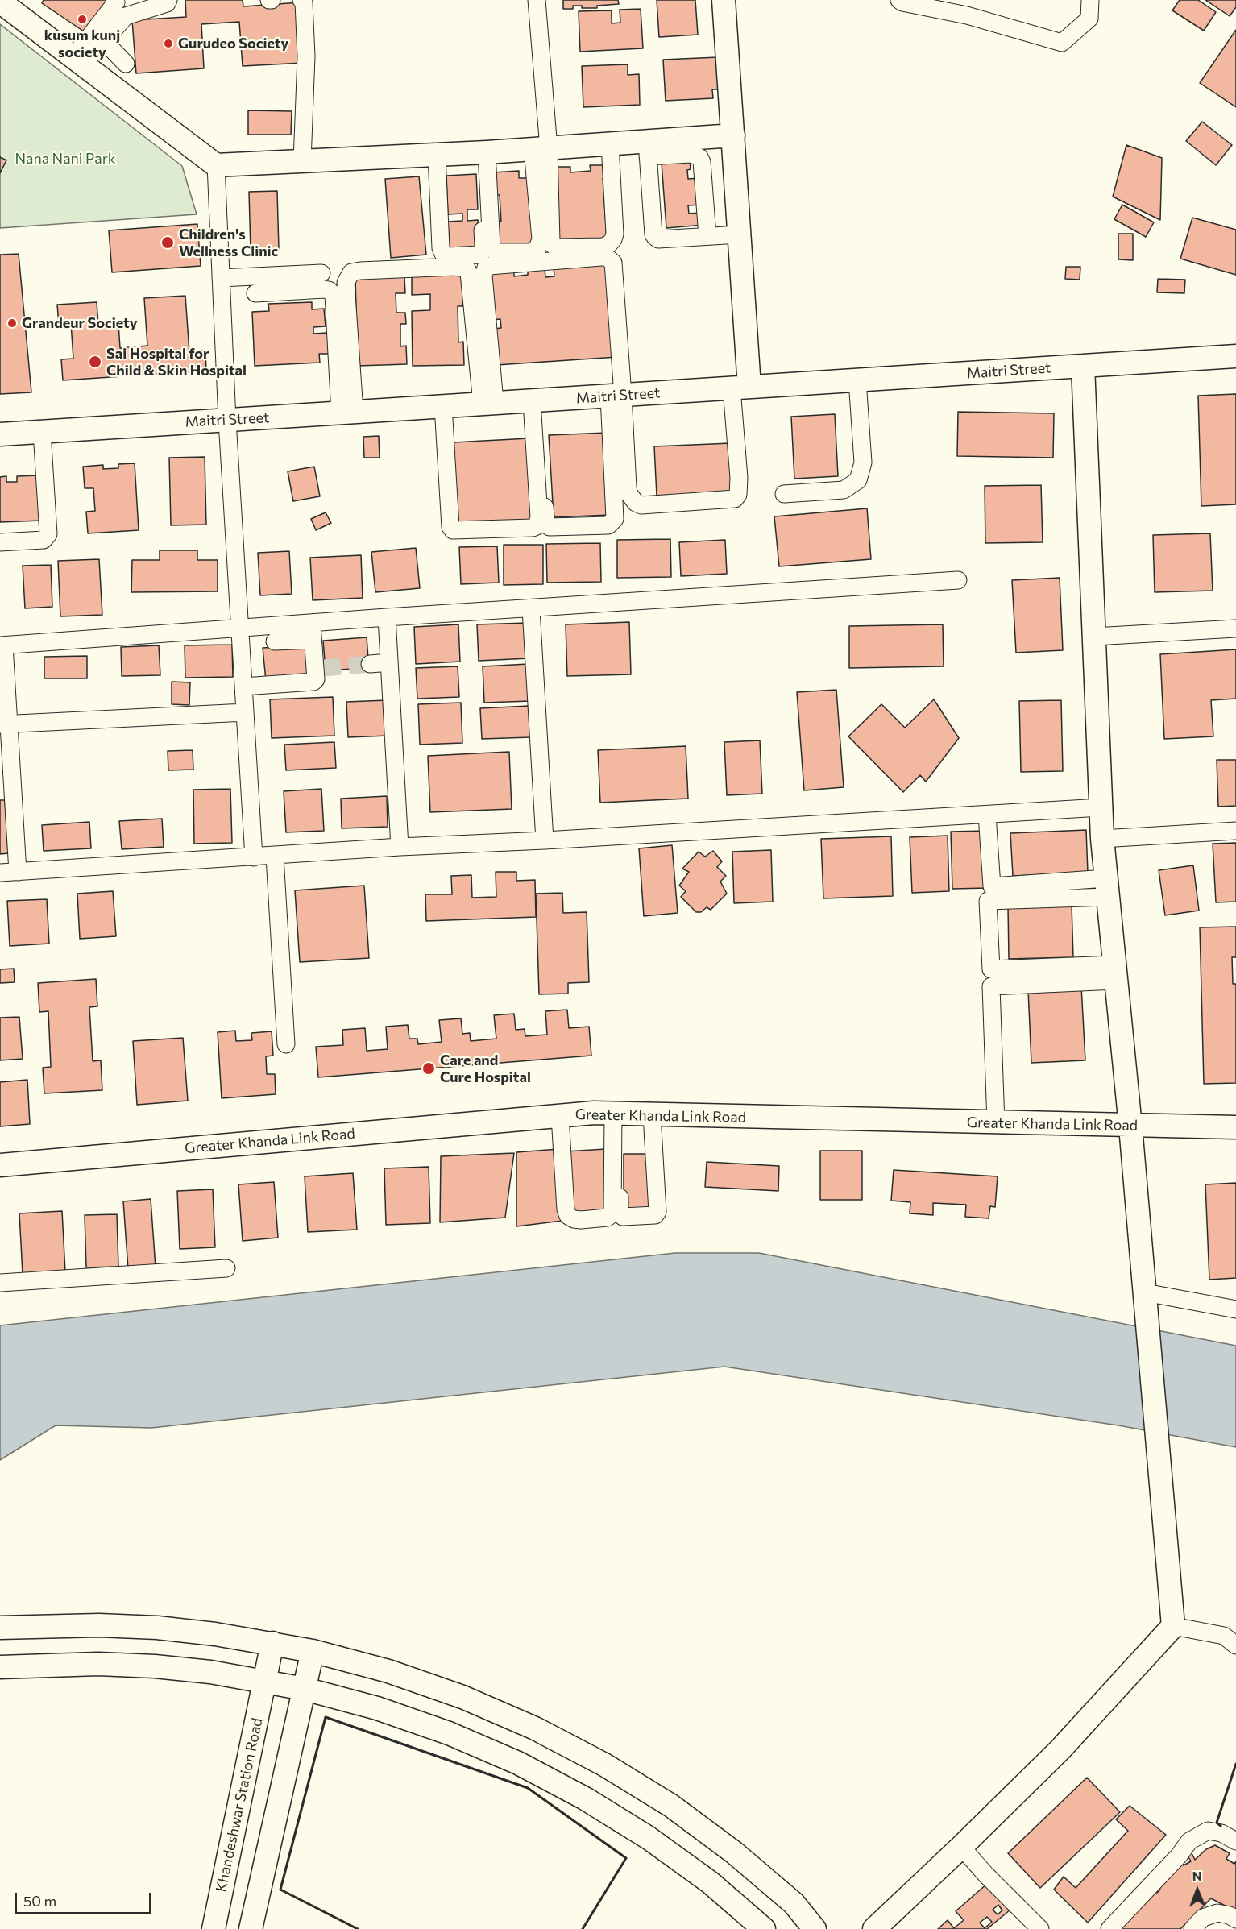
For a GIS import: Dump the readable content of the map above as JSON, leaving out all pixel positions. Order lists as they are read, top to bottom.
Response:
{
  "streets": {
    "street": ["Maitri Street", "Greater Khanda Link Road", "Khandeshwar Station Road"]
  },
  "parks": ["Nana Nani Park"],
  "places": [
    "kusum kunj society",
    "Gurudeo Society",
    "Children's Wellness Clinic",
    "Grandeur Society",
    "Sai Hospital for Child & Skin Hospital",
    "Care and Cure Hospital"
  ],
  "scale_bar": "50 m",
  "north": "top"
}
